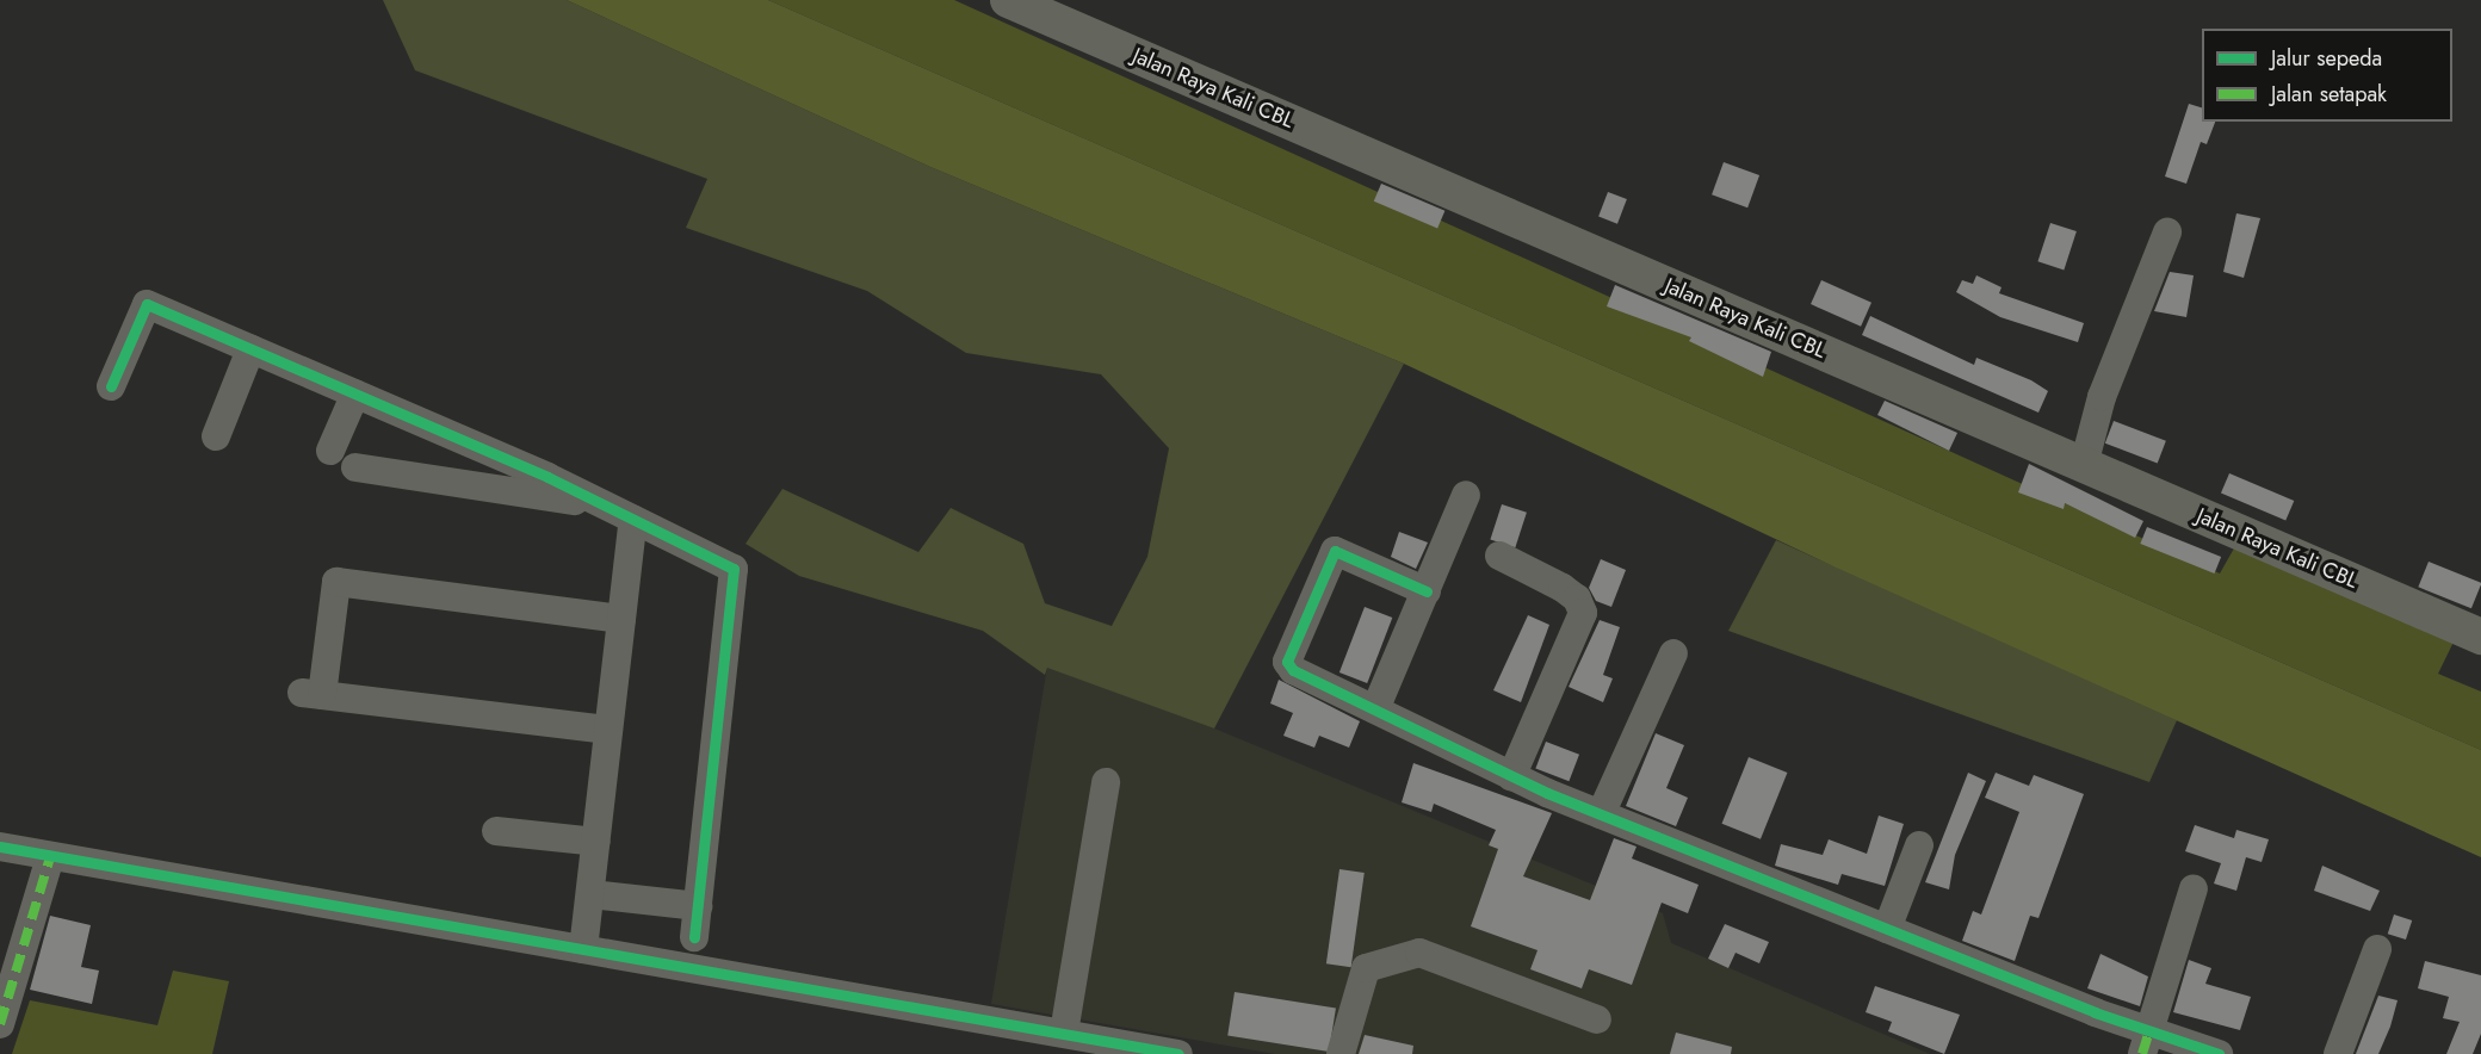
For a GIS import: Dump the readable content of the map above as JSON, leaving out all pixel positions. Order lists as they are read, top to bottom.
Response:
{
  "streets": {
    "main road": ["Jalan Raya Kali CBL"]
  },
  "legend": ["Jalur sepeda", "Jalan setapak"]
}
